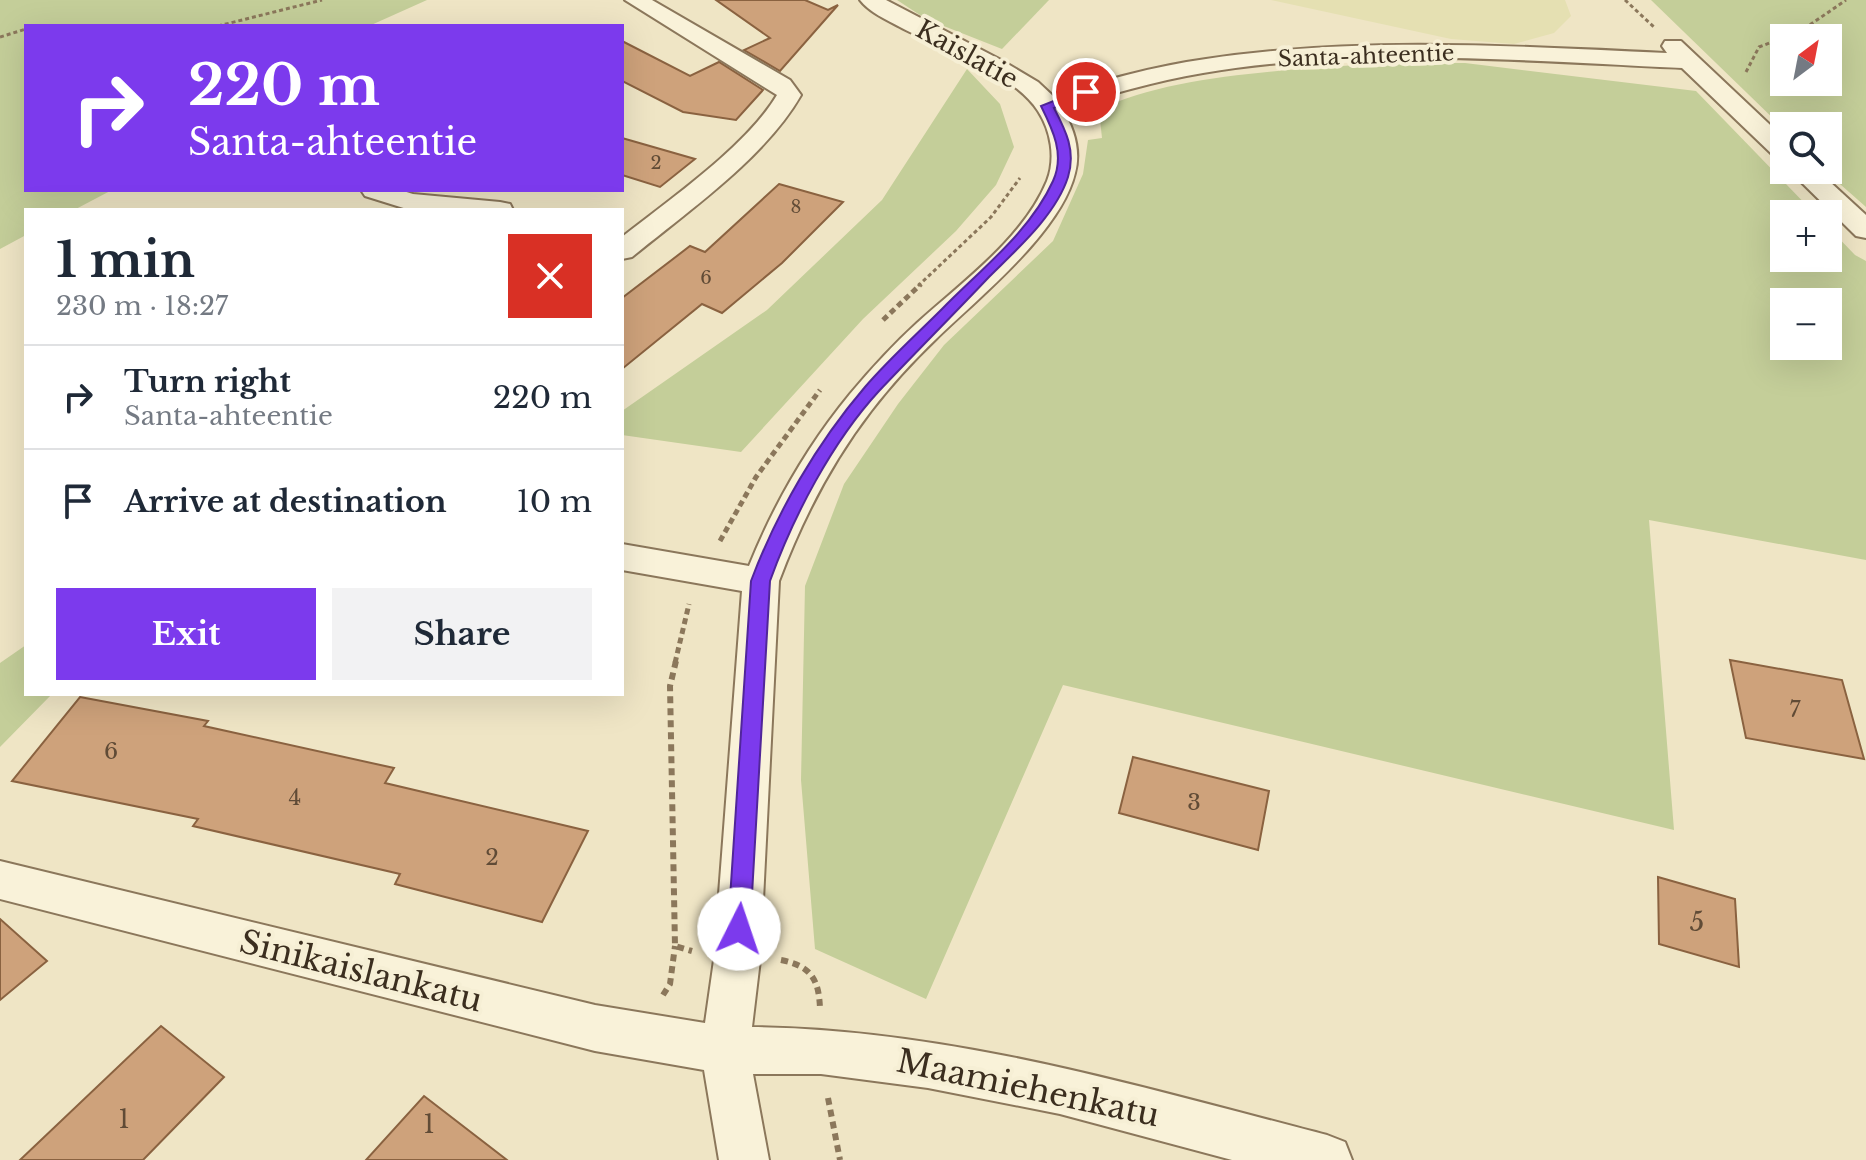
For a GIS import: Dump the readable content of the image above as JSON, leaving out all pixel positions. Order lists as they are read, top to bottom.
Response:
{
  "streets": {
    "street": [
      "Kaislatie",
      "Santa-ahteentie",
      "Sinikaislankatu",
      "Maamiehenkatu"
    ]
  },
  "crossings": [
    ["Kaislatie", "Santa-ahteentie"],
    ["Kaislatie", "Sinikaislankatu"],
    ["Kaislatie", "Maamiehenkatu"],
    ["Sinikaislankatu", "Maamiehenkatu"]
  ],
  "house_numbers": [
    "2",
    "8",
    "6",
    "7",
    "6",
    "4",
    "3",
    "2",
    "5",
    "1",
    "1"
  ],
  "north": "top right",
  "page": {
    "map_buttons": ["+", "−"],
    "turn": ["220 m", "Santa-ahteentie"],
    "heading": ["1 min", "230 m · 18:27"],
    "list": [
      {
        "name": "Turn right",
        "note": "Santa-ahteentie",
        "value": "220 m"
      },
      {
        "name": "Arrive at destination",
        "value": "10 m"
      }
    ],
    "buttons": ["Exit", "Share"]
  }
}
